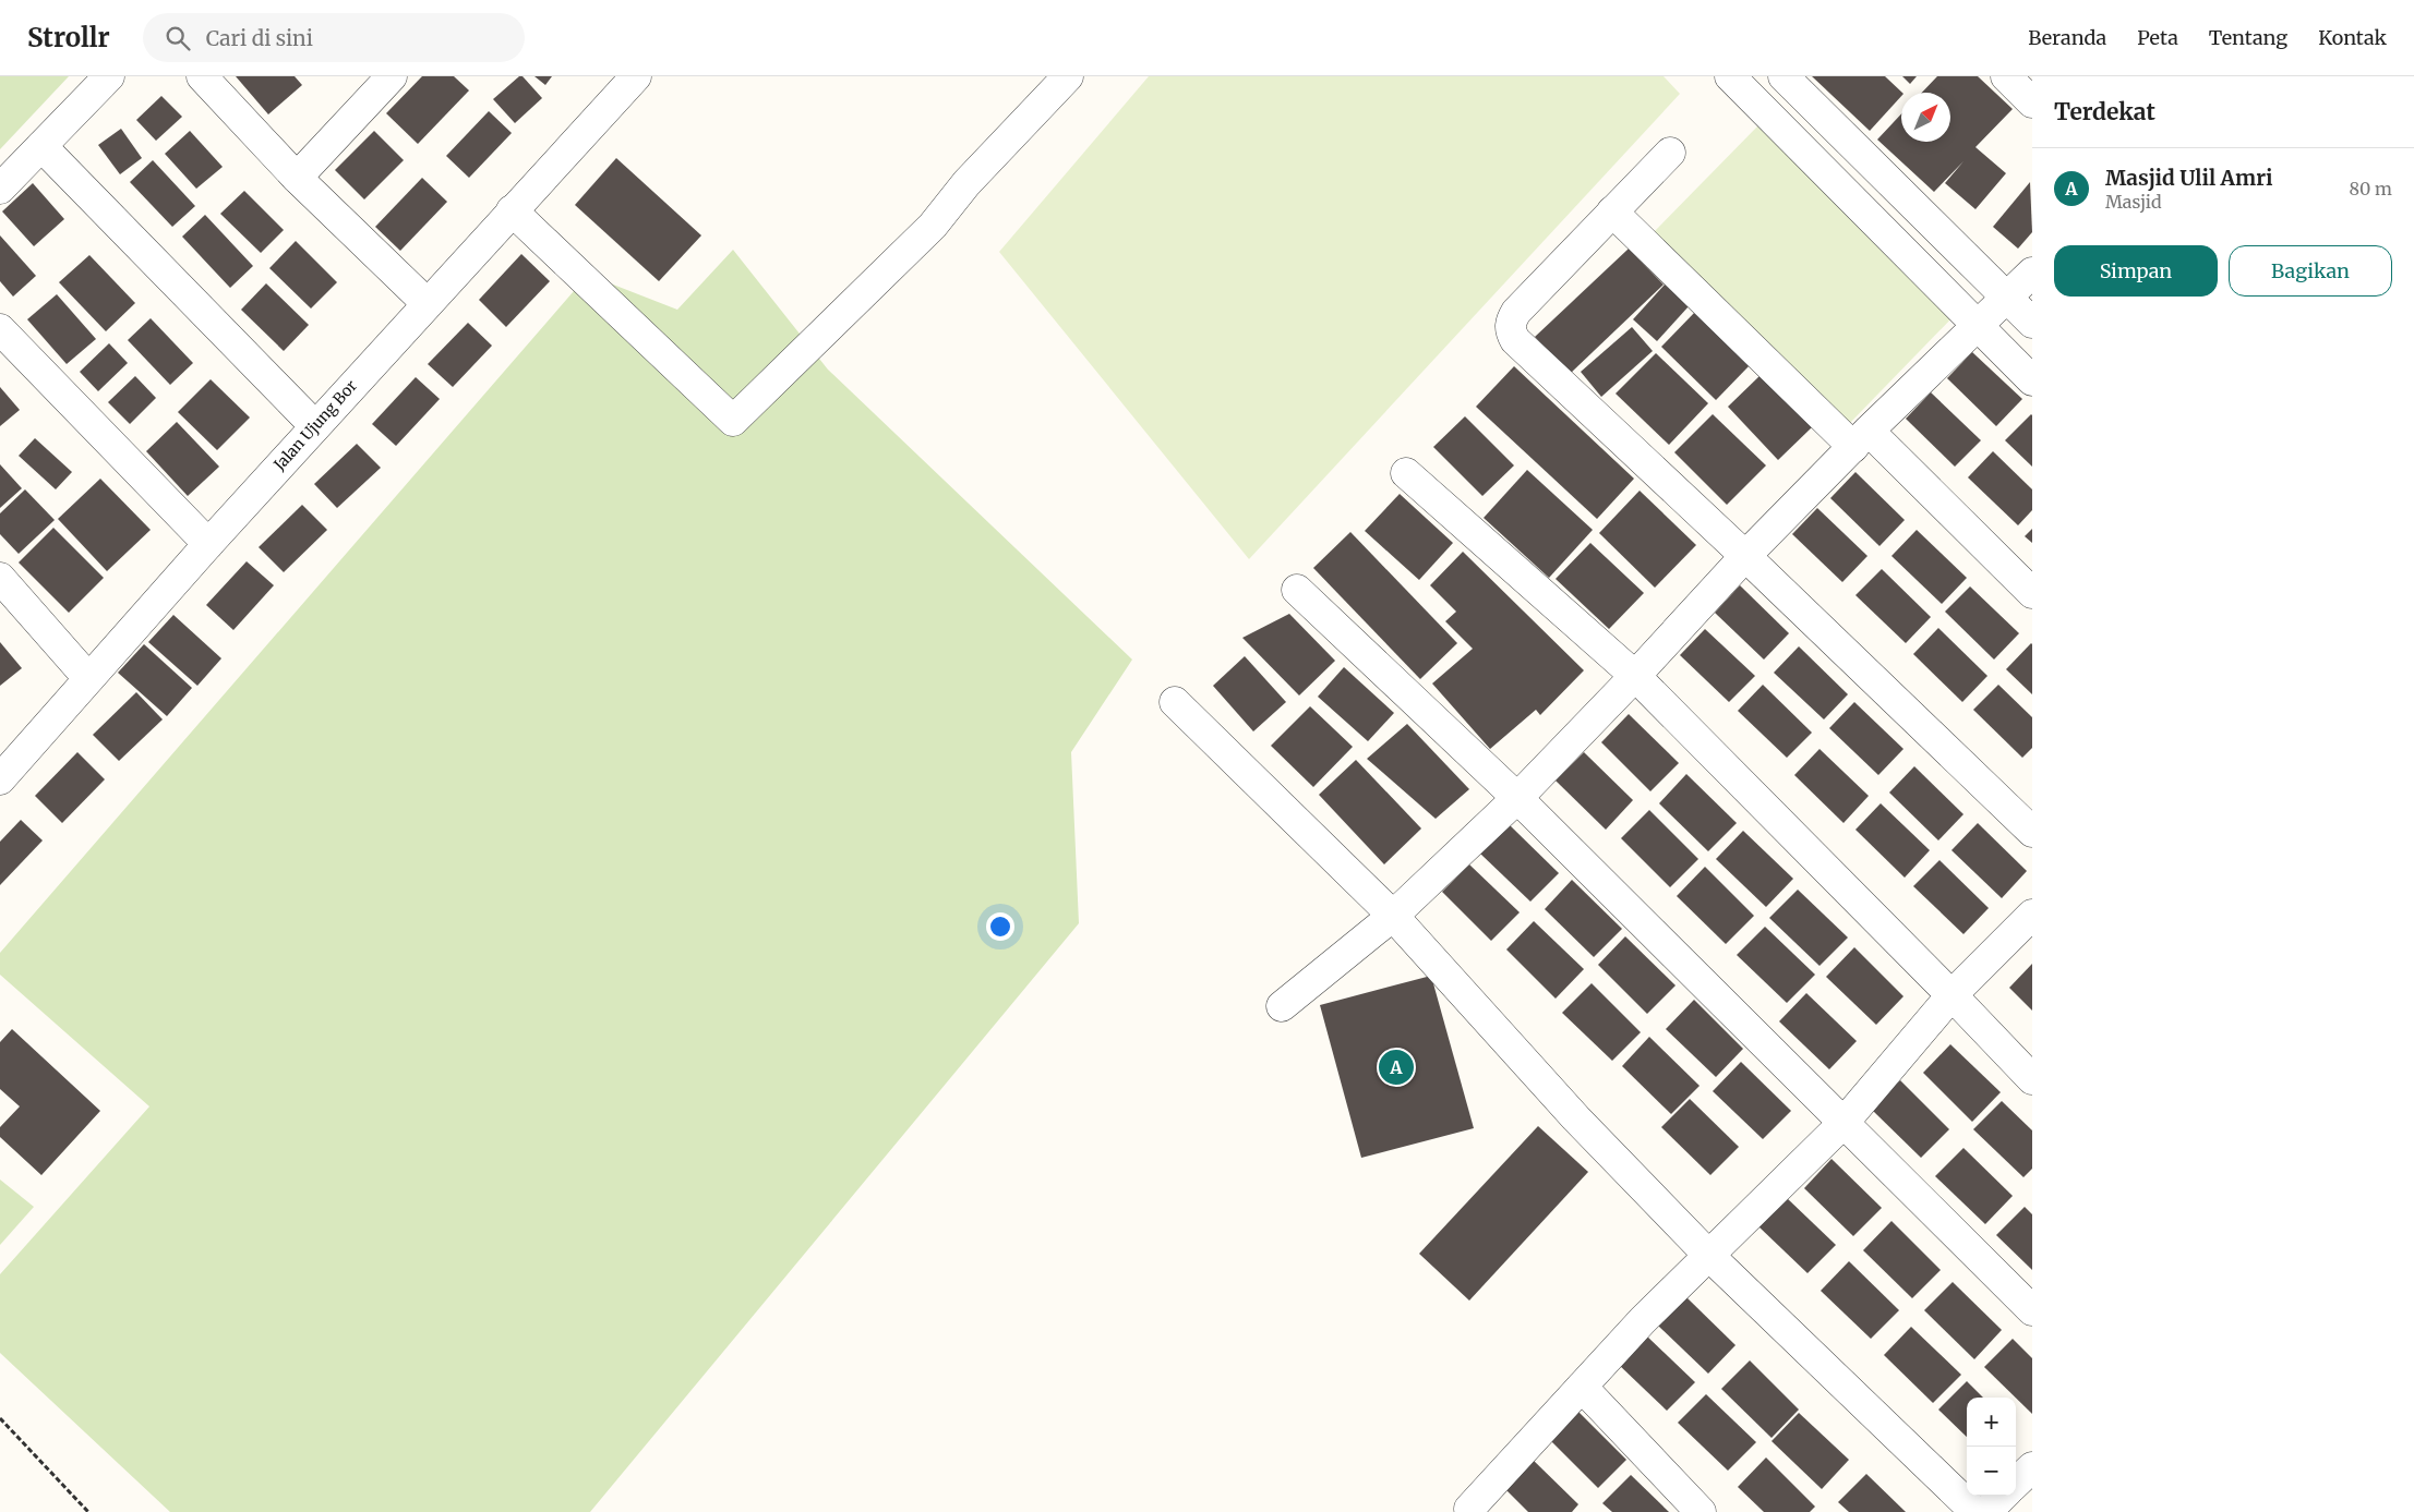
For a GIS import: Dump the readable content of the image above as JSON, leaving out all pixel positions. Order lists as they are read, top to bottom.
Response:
{
  "streets": {
    "street": ["Jalan Ujung Bor"]
  },
  "north": "top right",
  "page": {
    "header": "Strollr",
    "search": "Cari di sini",
    "nav": [
      "Beranda",
      "Peta",
      "Tentang",
      "Kontak"
    ],
    "heading": "Terdekat",
    "list": [
      {
        "mark": "A",
        "name": "Masjid Ulil Amri",
        "note": "Masjid",
        "value": "80 m"
      }
    ],
    "buttons": ["Simpan", "Bagikan"],
    "pins": "A",
    "map_buttons": ["+", "−"]
  }
}
